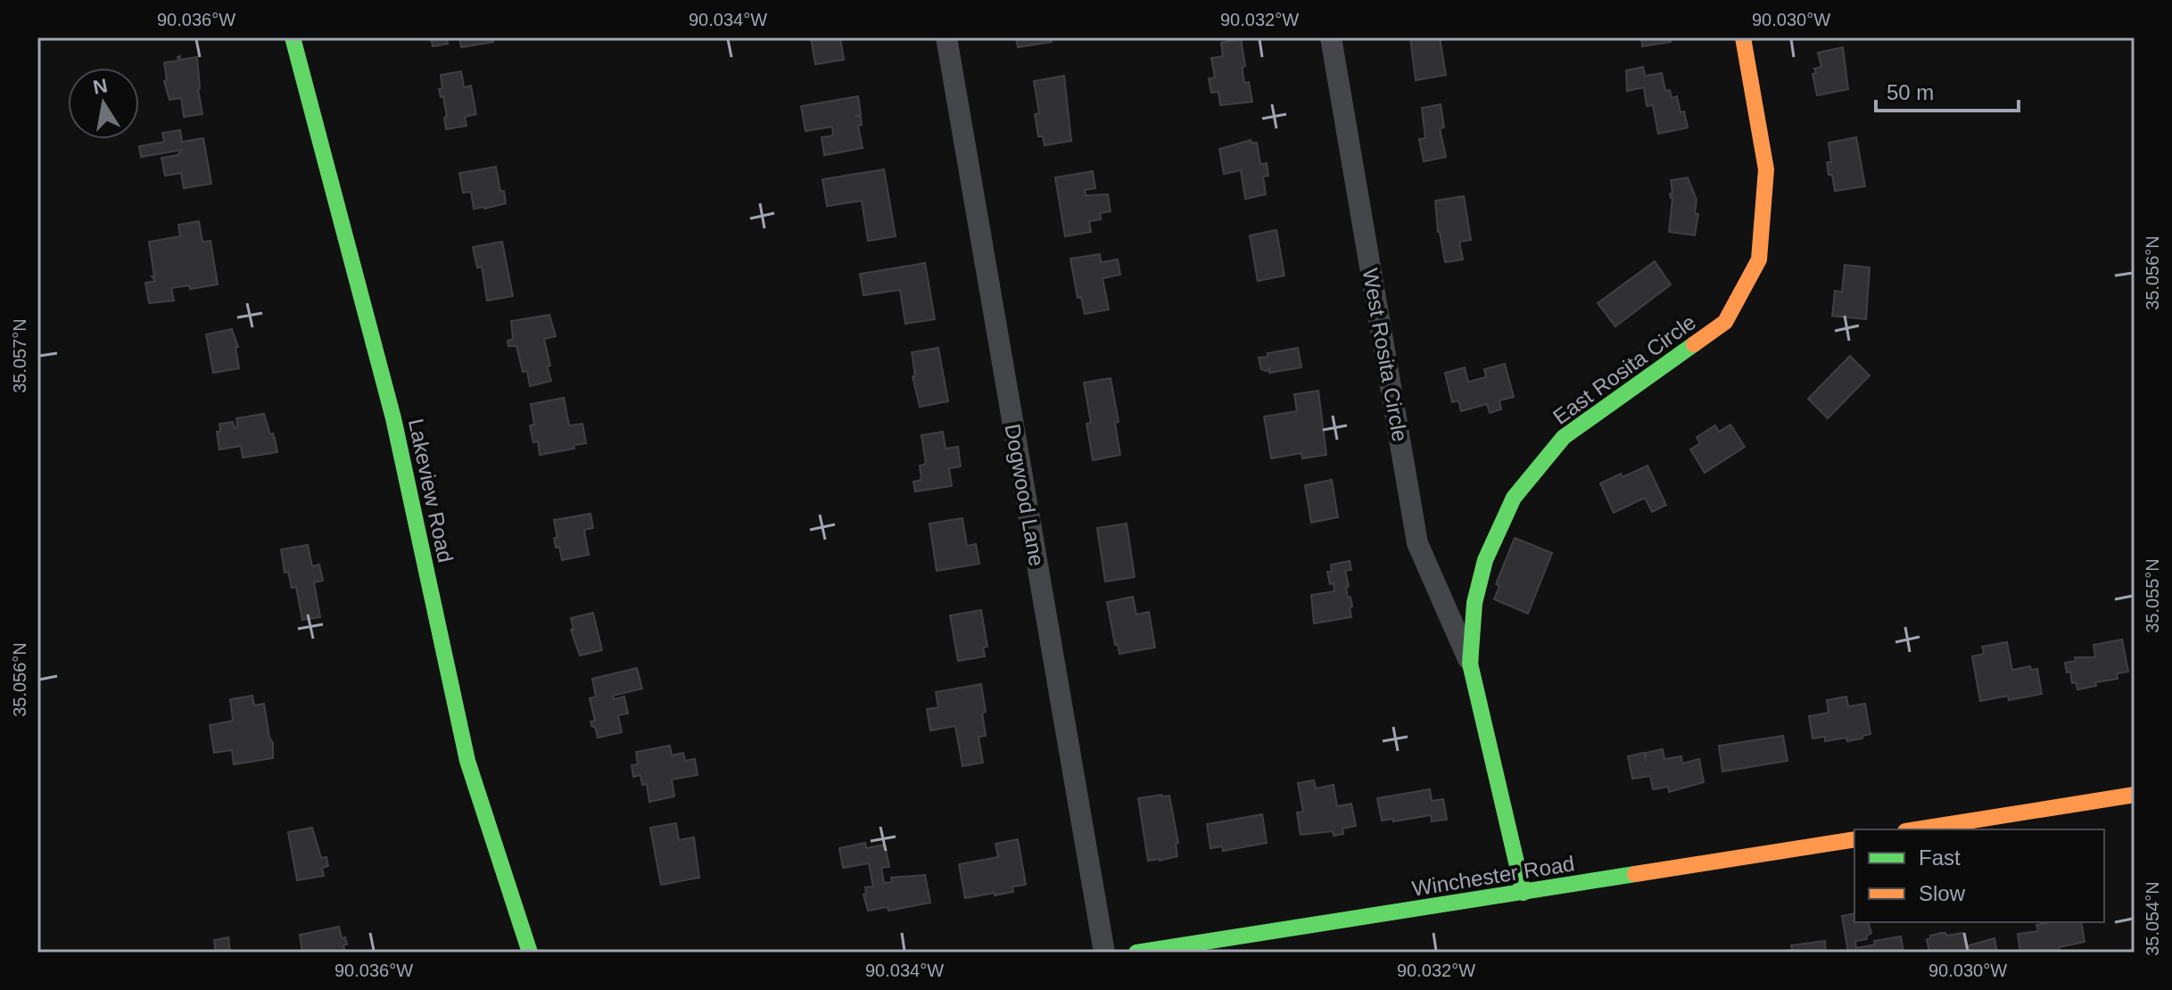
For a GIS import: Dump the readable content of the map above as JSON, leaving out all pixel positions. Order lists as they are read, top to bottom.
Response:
{
  "streets": {
    "street": [
      "West Rosita Circle",
      "East Rosita Circle",
      "Lakeview Road",
      "Dogwood Lane",
      "Winchester Road"
    ]
  },
  "crossings": [
    ["West Rosita Circle", "East Rosita Circle"],
    ["East Rosita Circle", "Winchester Road"]
  ],
  "legend": ["Fast", "Slow"],
  "scale_bar": "50 m",
  "north": "top",
  "coordinates": [
    "90.036°W",
    "90.034°W",
    "90.032°W",
    "90.030°W",
    "35.056°N",
    "35.057°N",
    "35.055°N",
    "35.054°N"
  ]
}
